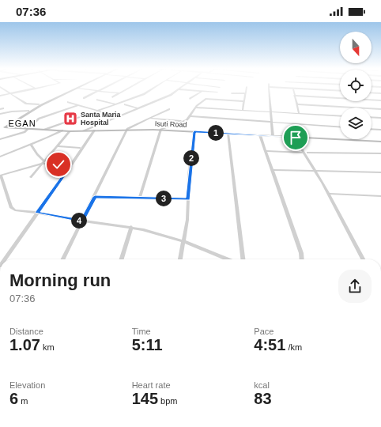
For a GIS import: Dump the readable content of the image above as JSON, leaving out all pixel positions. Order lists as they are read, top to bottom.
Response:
{
  "streets": {
    "street": ["Isuti Road"]
  },
  "districts": ["EGAN"],
  "places": {
    "hospital": ["Santa Maria Hospital"]
  },
  "north": "bottom",
  "page": {
    "status": "07:36",
    "pins": [
      "1",
      "2",
      "3",
      "4"
    ],
    "heading": ["Morning run", "07:36"],
    "stats": [
      ["Distance", "1.07 km"],
      ["Time", "5:11"],
      ["Pace", "4:51 /km"],
      ["Elevation", "6 m"],
      ["Heart rate", "145 bpm"],
      ["kcal", "83"]
    ]
  }
}
